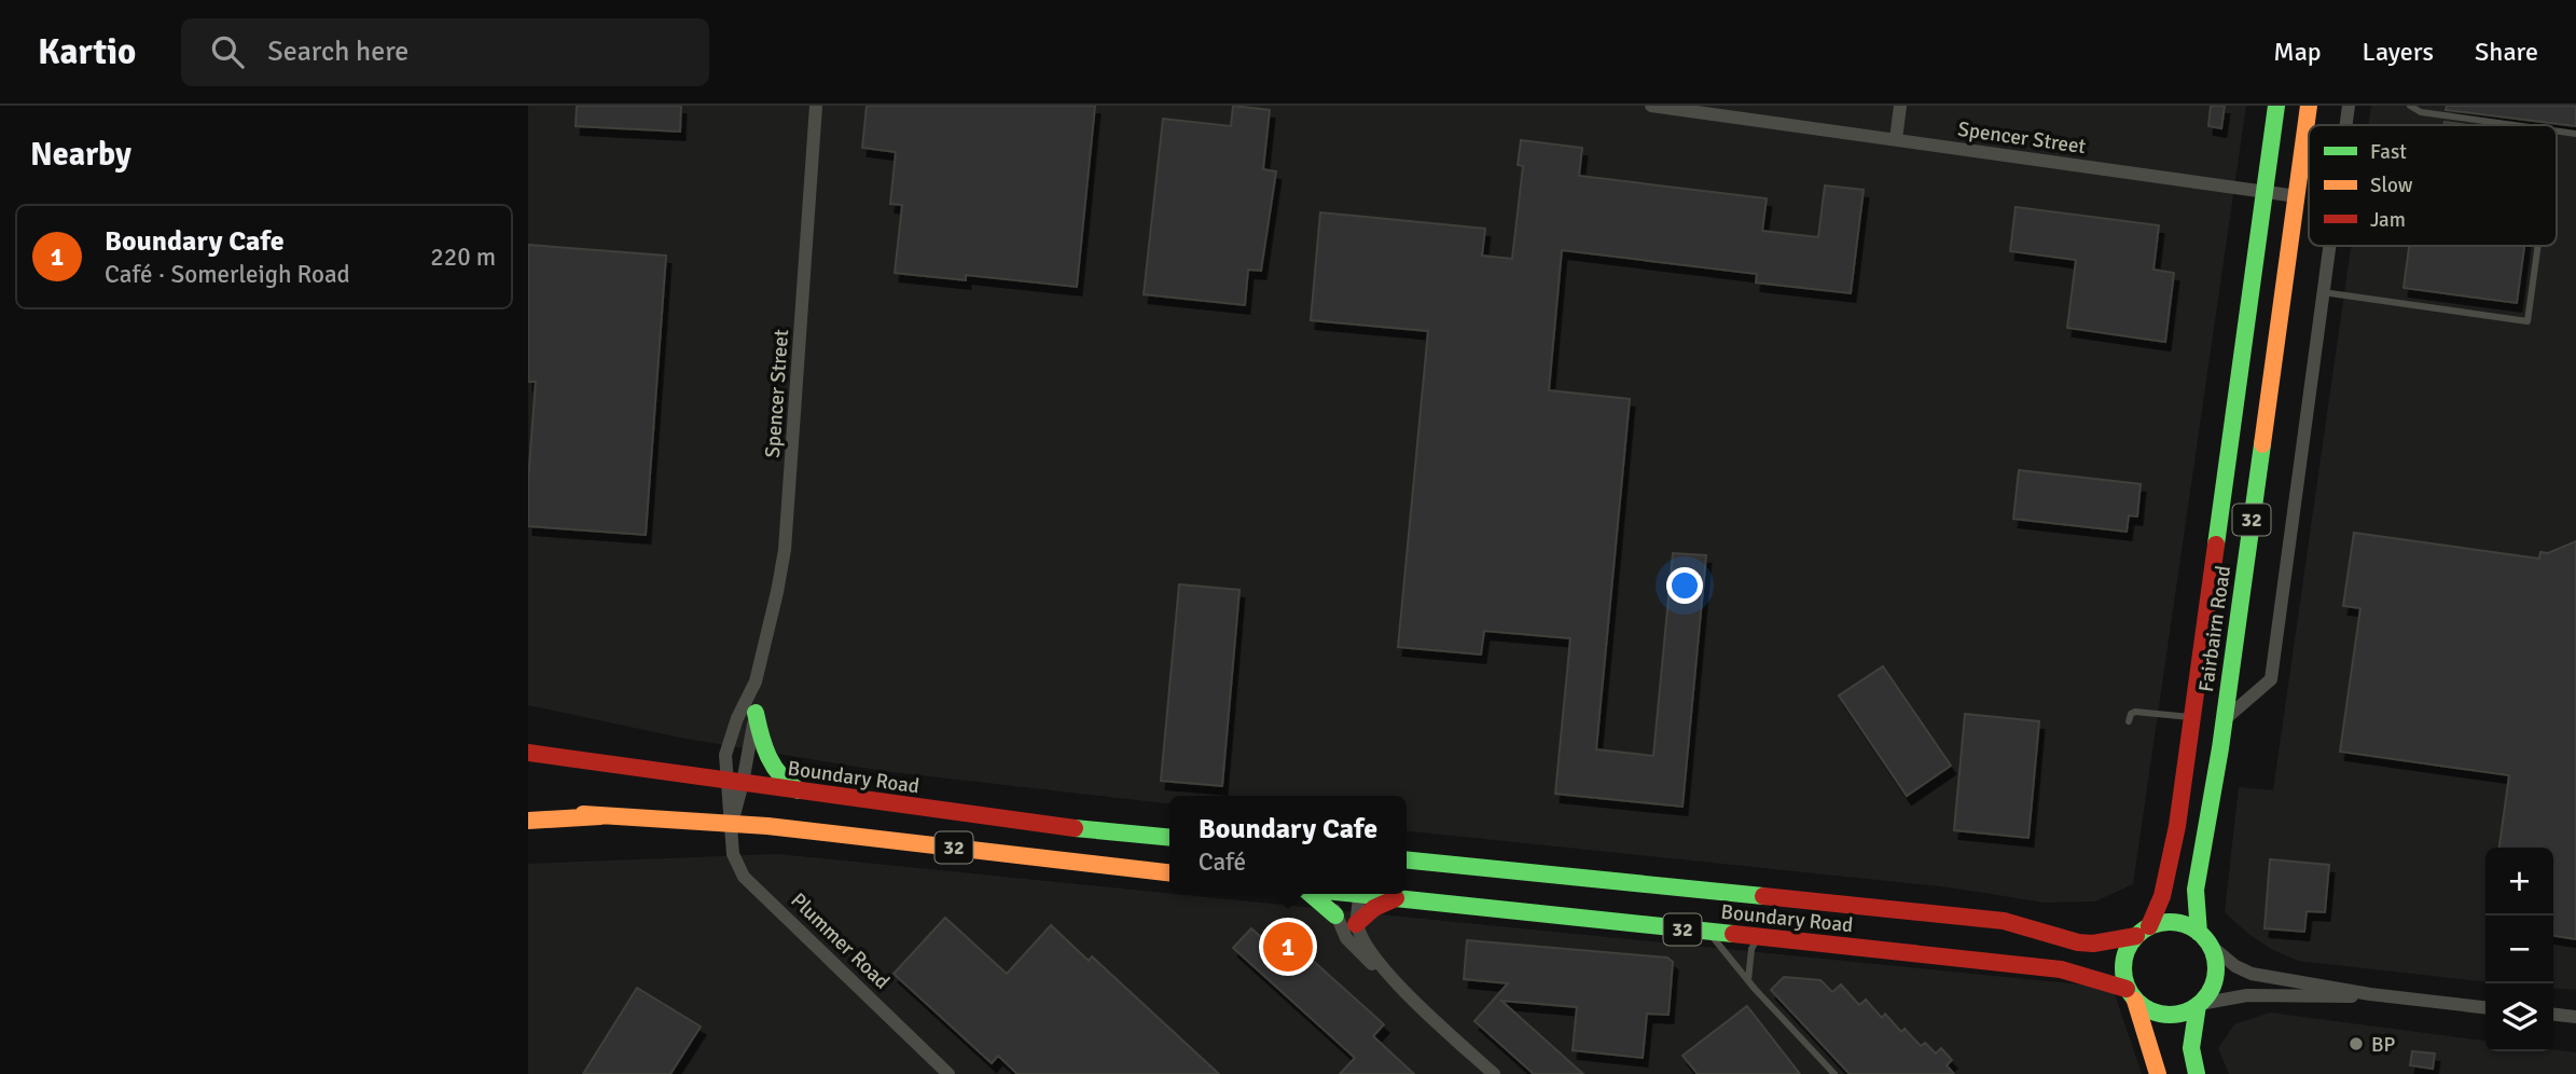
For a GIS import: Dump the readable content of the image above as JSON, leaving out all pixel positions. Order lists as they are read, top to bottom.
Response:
{
  "streets": {
    "main road": ["32", "Fairbairn Road", "Boundary Road"],
    "street": ["Spencer Street", "Plummer Road"]
  },
  "crossings": [
    ["Spencer Street", "Fairbairn Road"],
    ["Spencer Street", "Boundary Road"],
    ["Spencer Street", "Plummer Road"],
    ["32", "Fairbairn Road"],
    ["32", "Boundary Road"],
    ["32", "Plummer Road"],
    ["Fairbairn Road", "Boundary Road"],
    ["Boundary Road", "Plummer Road"]
  ],
  "places": ["BP"],
  "legend": ["Fast", "Slow", "Jam"],
  "page": {
    "header": "Kartio",
    "search": "Search here",
    "nav": ["Map", "Layers", "Share"],
    "heading": "Nearby",
    "list": [
      {
        "mark": "1",
        "name": "Boundary Cafe",
        "note": "Café · Somerleigh Road",
        "value": "220 m"
      }
    ],
    "popup": ["Boundary Cafe", "Café"],
    "map_buttons": ["+", "−"],
    "pins": "1"
  }
}
